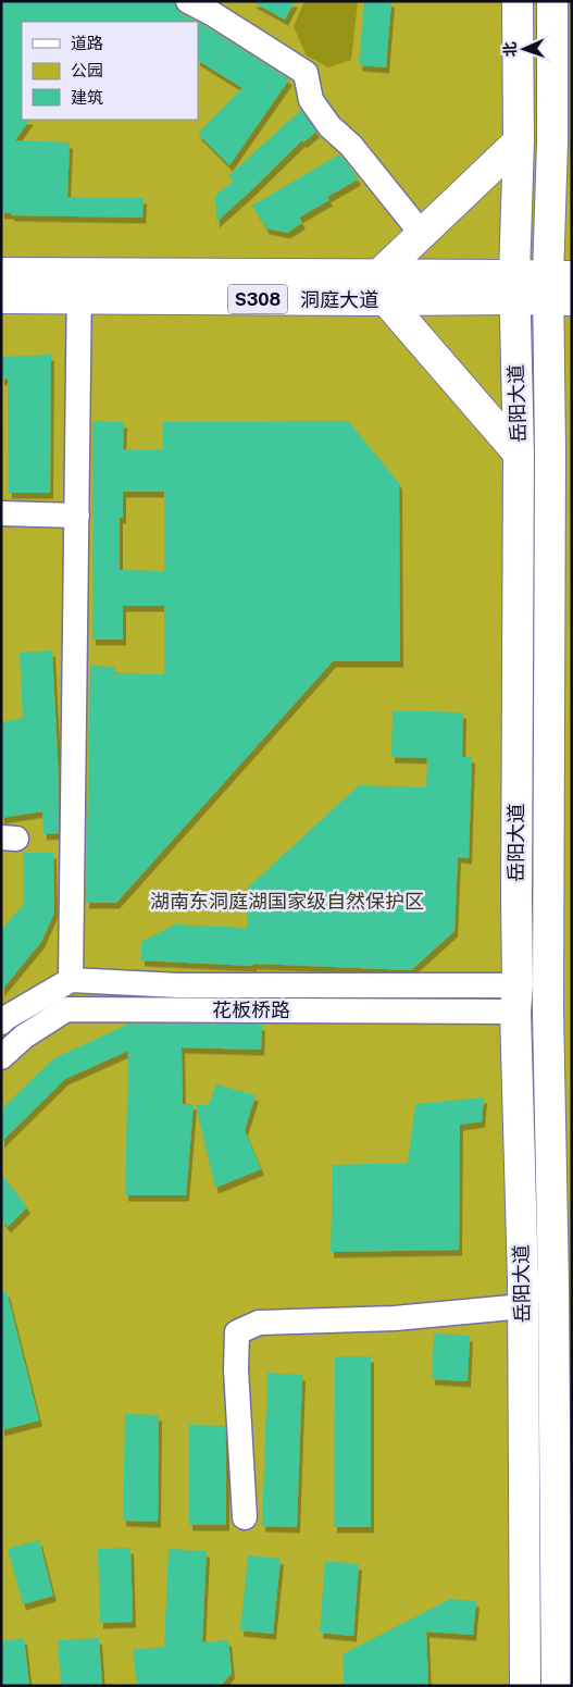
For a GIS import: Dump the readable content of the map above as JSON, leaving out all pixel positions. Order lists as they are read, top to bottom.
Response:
{
  "streets": {
    "main road": ["S308", "洞庭大道", "岳阳大道"],
    "street": ["花板桥路"]
  },
  "crossings": [
    ["S308", "洞庭大道"],
    ["S308", "岳阳大道"],
    ["洞庭大道", "岳阳大道"],
    ["岳阳大道", "花板桥路"]
  ],
  "parks": ["湖南东洞庭湖国家级自然保护区"],
  "legend": ["道路", "公园", "建筑"],
  "north": "left"
}
